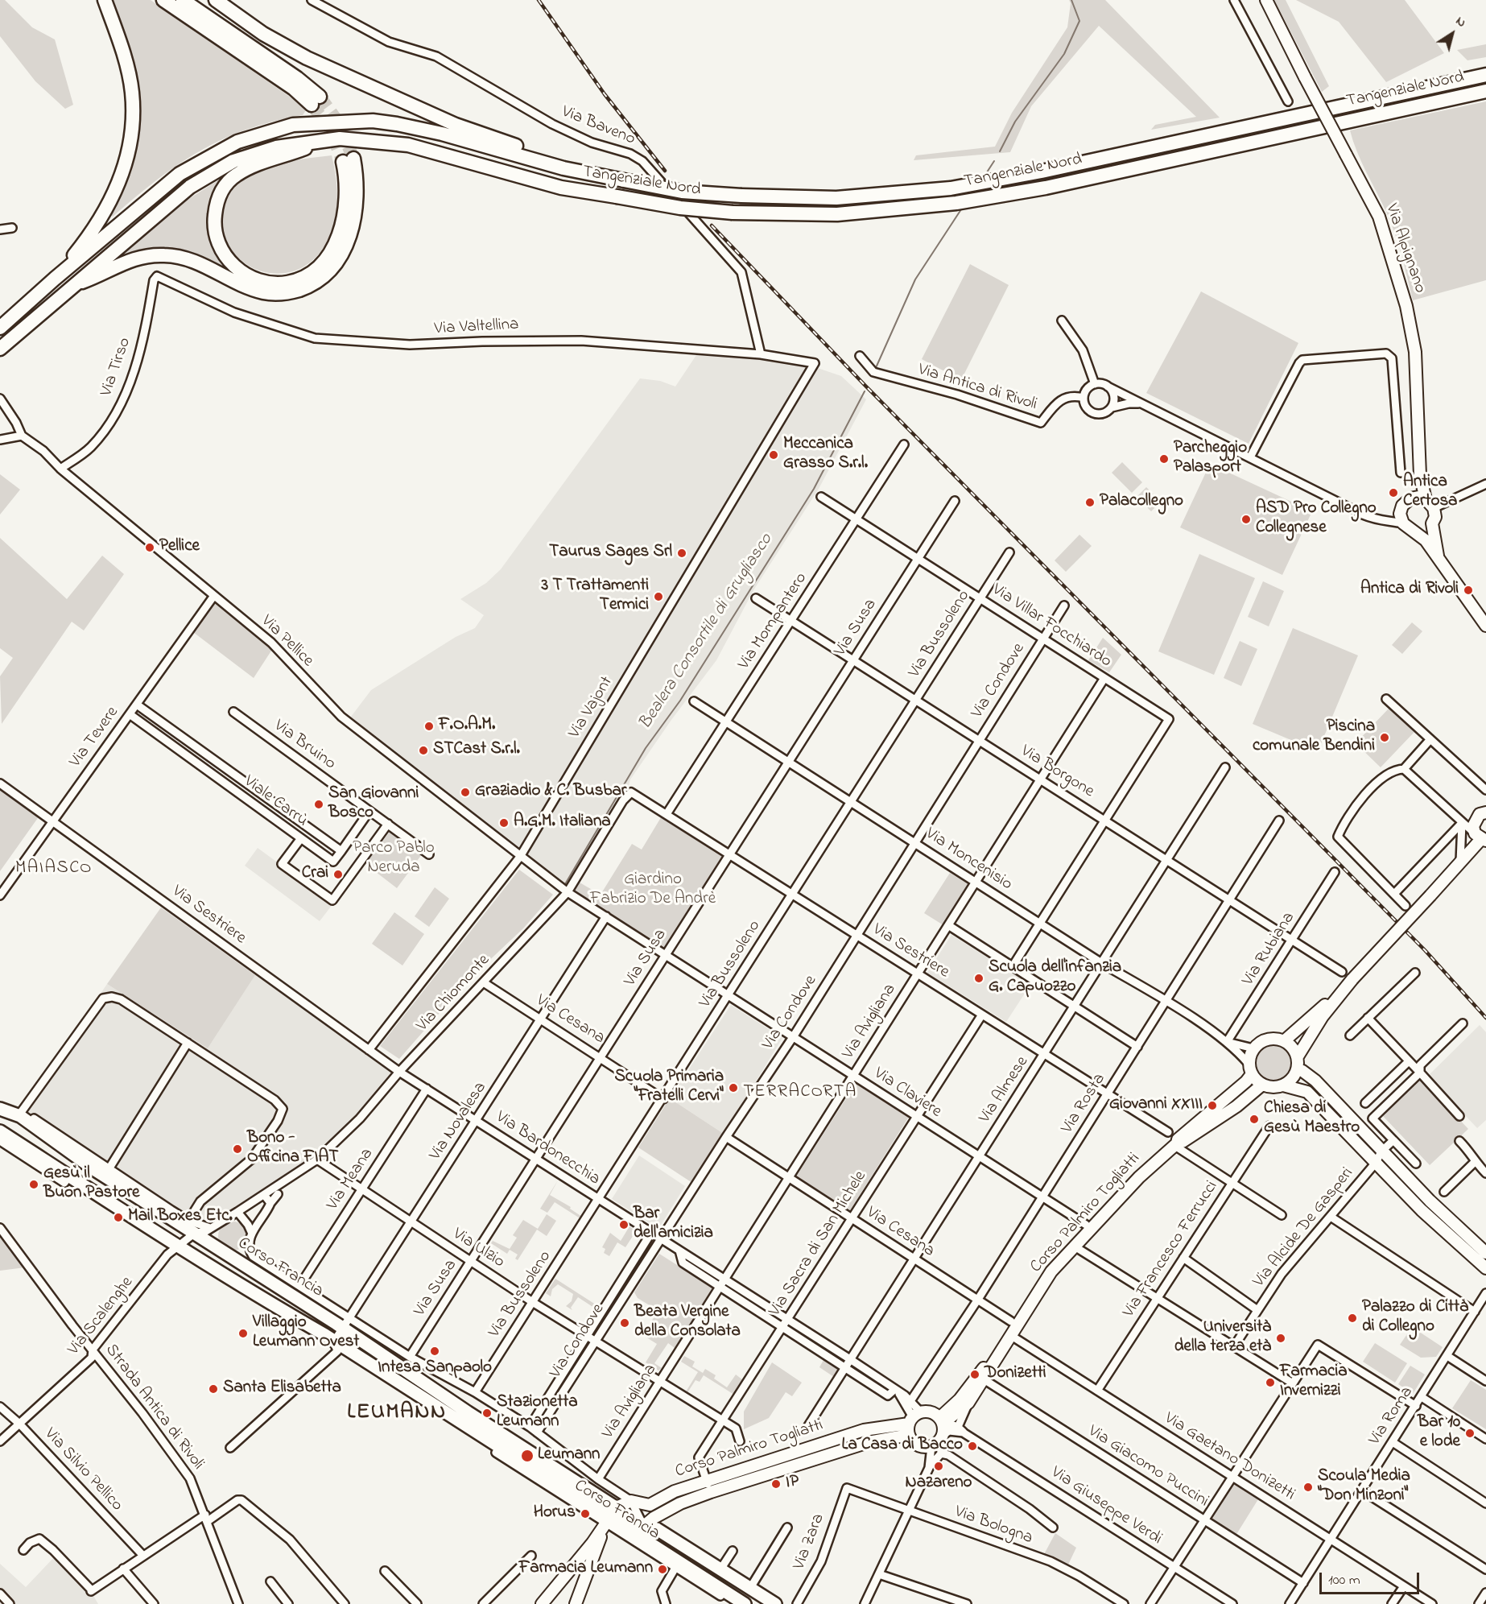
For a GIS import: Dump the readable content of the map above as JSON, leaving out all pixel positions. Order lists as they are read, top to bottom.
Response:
{
  "streets": {
    "highway": ["Tangenziale Nord"],
    "main road": ["Corso Francia"],
    "street": [
      "Via Baveno",
      "Via Alpignano",
      "Via Valtellina",
      "Via Tirso",
      "Via Antica di Rivoli",
      "Via Mompantero",
      "Via Villar Focchiardo",
      "Via Susa",
      "Via Bussoleno",
      "Via Pellice",
      "Via Condove",
      "Via Vajont",
      "Via Tevere",
      "Via Bruino",
      "Via Borgone",
      "Viale Carrù",
      "Via Moncenisio",
      "Via Sestriere",
      "Via Rubiana",
      "Via Chiomonte",
      "Via Cesana",
      "Via Avigliana",
      "Via Almese",
      "Via Claviere",
      "Via Rosta",
      "Via Novalesa",
      "Via Bardonecchia",
      "Via Meana",
      "Corso Palmiro Togliatti",
      "Via Alcide De Gasperi",
      "Via Sacra di San Michele",
      "Via Ulzio",
      "Via Francesco Ferrucci",
      "Via Scalenghe",
      "Strada Antica di Rivoli",
      "Via Roma",
      "Via Gaetano Donizetti",
      "Via Giacomo Puccini",
      "Via Silvio Pellico",
      "Via Giuseppe Verdi",
      "Via Bologna",
      "Via Zara"
    ]
  },
  "crossings": [
    ["Via Baveno", "Via Valtellina"],
    ["Via Valtellina", "Via Tirso"],
    ["Via Valtellina", "Via Vajont"],
    ["Via Tirso", "Via Pellice"],
    ["Via Mompantero", "Via Villar Focchiardo"],
    ["Via Mompantero", "Via Borgone"],
    ["Via Mompantero", "Via Moncenisio"],
    ["Via Mompantero", "Via Sestriere"],
    ["Via Villar Focchiardo", "Via Susa"],
    ["Via Villar Focchiardo", "Via Bussoleno"],
    ["Via Villar Focchiardo", "Via Condove"],
    ["Via Villar Focchiardo", "Via Borgone"],
    ["Via Villar Focchiardo", "Via Avigliana"],
    ["Via Susa", "Via Borgone"],
    ["Via Susa", "Via Moncenisio"],
    ["Via Susa", "Via Sestriere"],
    ["Via Susa", "Via Cesana"],
    ["Via Susa", "Via Claviere"],
    ["Via Susa", "Via Bardonecchia"],
    ["Via Susa", "Via Ulzio"],
    ["Via Susa", "Corso Francia"],
    ["Via Bussoleno", "Via Borgone"],
    ["Via Bussoleno", "Via Moncenisio"],
    ["Via Bussoleno", "Via Sestriere"],
    ["Via Bussoleno", "Via Cesana"],
    ["Via Bussoleno", "Via Claviere"],
    ["Via Bussoleno", "Via Bardonecchia"],
    ["Via Bussoleno", "Via Ulzio"],
    ["Via Bussoleno", "Corso Francia"],
    ["Via Pellice", "Via Vajont"],
    ["Via Pellice", "Via Tevere"],
    ["Via Pellice", "Via Chiomonte"],
    ["Via Pellice", "Via Claviere"],
    ["Via Condove", "Via Borgone"],
    ["Via Condove", "Via Moncenisio"],
    ["Via Condove", "Via Sestriere"],
    ["Via Condove", "Via Cesana"],
    ["Via Condove", "Via Claviere"],
    ["Via Condove", "Via Bardonecchia"],
    ["Via Condove", "Via Ulzio"],
    ["Via Condove", "Corso Francia"],
    ["Via Vajont", "Via Sestriere"],
    ["Via Tevere", "Viale Carrù"],
    ["Via Tevere", "Via Sestriere"],
    ["Via Borgone", "Via Rubiana"],
    ["Via Borgone", "Via Avigliana"],
    ["Via Borgone", "Via Almese"],
    ["Via Borgone", "Via Rosta"],
    ["Via Moncenisio", "Via Rubiana"],
    ["Via Moncenisio", "Via Avigliana"],
    ["Via Moncenisio", "Via Almese"],
    ["Via Moncenisio", "Via Rosta"],
    ["Via Moncenisio", "Corso Palmiro Togliatti"],
    ["Via Sestriere", "Via Chiomonte"],
    ["Via Sestriere", "Via Avigliana"],
    ["Via Sestriere", "Via Almese"],
    ["Via Sestriere", "Via Rosta"],
    ["Via Sestriere", "Via Bardonecchia"],
    ["Via Sestriere", "Via Sacra di San Michele"],
    ["Via Chiomonte", "Via Cesana"],
    ["Via Chiomonte", "Via Claviere"],
    ["Via Chiomonte", "Via Bardonecchia"],
    ["Via Chiomonte", "Via Ulzio"],
    ["Via Chiomonte", "Corso Francia"],
    ["Via Chiomonte", "Via Scalenghe"],
    ["Via Cesana", "Via Avigliana"],
    ["Via Cesana", "Via Almese"],
    ["Via Cesana", "Via Rosta"],
    ["Via Cesana", "Via Novalesa"],
    ["Via Cesana", "Via Sacra di San Michele"],
    ["Via Avigliana", "Via Claviere"],
    ["Via Avigliana", "Via Bardonecchia"],
    ["Via Avigliana", "Via Ulzio"],
    ["Via Avigliana", "Corso Francia"],
    ["Via Almese", "Via Claviere"],
    ["Via Almese", "Via Bardonecchia"],
    ["Via Claviere", "Via Rosta"],
    ["Via Claviere", "Via Novalesa"],
    ["Via Claviere", "Via Sacra di San Michele"],
    ["Via Rosta", "Via Bardonecchia"],
    ["Via Novalesa", "Via Bardonecchia"],
    ["Via Novalesa", "Via Ulzio"],
    ["Via Novalesa", "Corso Francia"],
    ["Via Bardonecchia", "Via Meana"],
    ["Via Bardonecchia", "Corso Palmiro Togliatti"],
    ["Via Bardonecchia", "Via Sacra di San Michele"],
    ["Via Meana", "Via Ulzio"],
    ["Via Meana", "Corso Francia"],
    ["Corso Palmiro Togliatti", "Via Sacra di San Michele"],
    ["Corso Palmiro Togliatti", "Corso Francia"],
    ["Corso Palmiro Togliatti", "Via Gaetano Donizetti"],
    ["Corso Palmiro Togliatti", "Via Giacomo Puccini"],
    ["Corso Palmiro Togliatti", "Via Giuseppe Verdi"],
    ["Via Sacra di San Michele", "Via Ulzio"],
    ["Via Francesco Ferrucci", "Via Gaetano Donizetti"],
    ["Corso Francia", "Via Scalenghe"],
    ["Via Scalenghe", "Strada Antica di Rivoli"],
    ["Via Scalenghe", "Via Silvio Pellico"],
    ["Via Roma", "Via Gaetano Donizetti"],
    ["Via Roma", "Via Giacomo Puccini"],
    ["Via Bologna", "Via Zara"]
  ],
  "districts": ["MAIASCO", "TERRACORTA", "LEUMANN"],
  "water": ["Bealera Consortile di Grugliasco"],
  "parks": ["Parco Pablo Neruda", "Giardino Fabrizio De Andrè"],
  "places": [
    "Meccanica Grasso S.r.l.",
    "Parcheggio Palasport",
    "Antica Certosa",
    "Palacollegno",
    "ASD Pro Collegno Collegnese",
    "Pellice",
    "Taurus Sages Srl",
    "Antica di Rivoli",
    "3 T Trattamenti Termici",
    "F.O.A.M.",
    "Piscina comunale Bendini",
    "STCast S.r.l.",
    "Graziadio & C. Busbar",
    "San Giovanni Bosco",
    "A.G.M. Italiana",
    "Crai",
    "Scuola dell'infanzia G. Capuozzo",
    "Scuola Primaria \"Fratelli Cervi\"",
    "Giovanni XXIII",
    "Chiesa di Gesù Maestro",
    "Bono - Officina FIAT",
    "Gesù il Buon Pastore",
    "Mail Boxes Etc.",
    "Bar dell'amicizia",
    "Palazzo di Città di Collegno",
    "Beata Vergine della Consolata",
    "Villaggio Leumann Ovest",
    "Università della terza età",
    "Intesa Sanpaolo",
    "Donizetti",
    "Farmacia Invernizzi",
    "Santa Elisabetta",
    "Stazionetta Leumann",
    "Bar 10 e lode",
    "La Casa di Bacco",
    "Leumann",
    "Nazareno",
    "IP",
    "Scoula Media \"Don Minzoni\"",
    "Horus",
    "Farmacia Leumann"
  ],
  "scale_bar": "100 m",
  "north": "top right"
}
